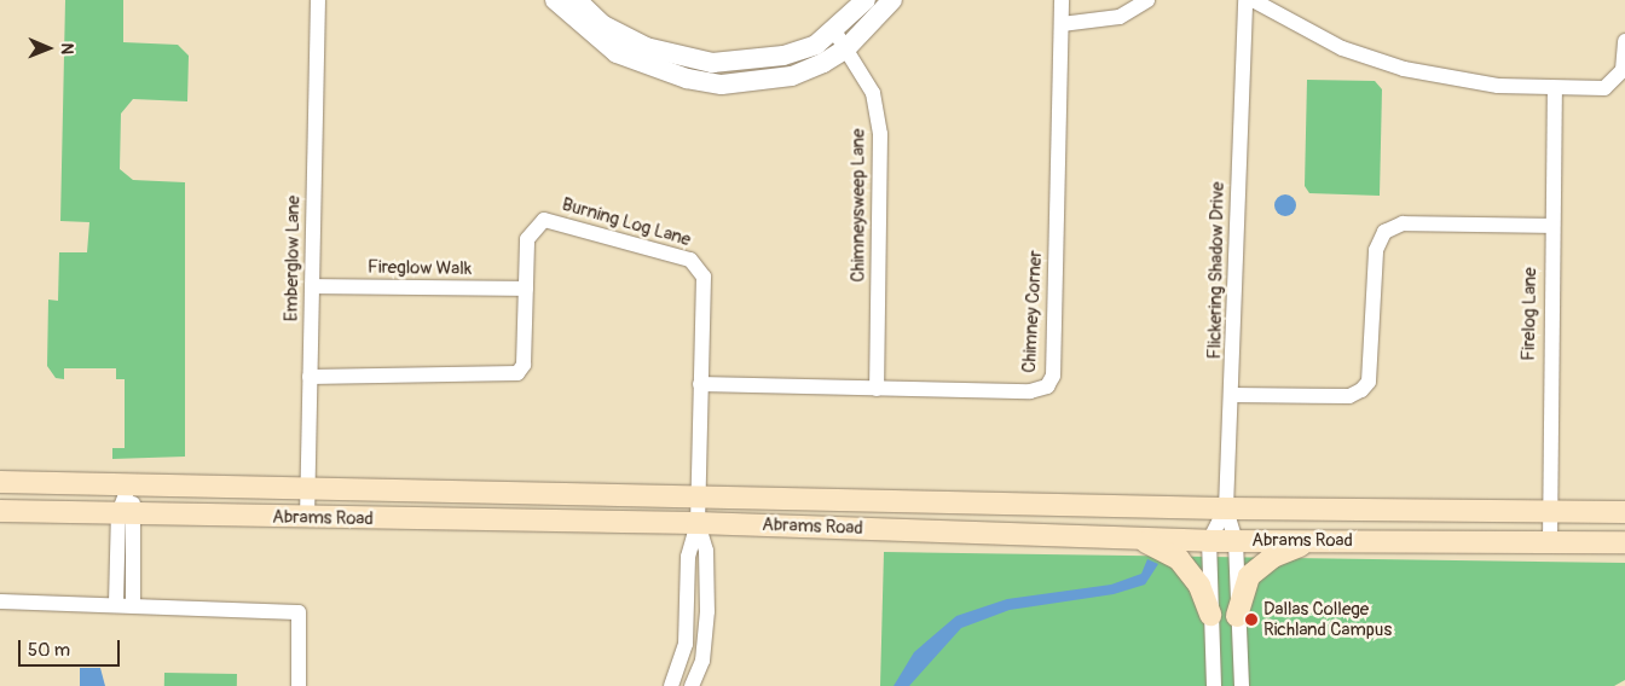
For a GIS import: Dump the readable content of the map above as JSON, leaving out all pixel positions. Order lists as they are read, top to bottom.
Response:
{
  "streets": {
    "main road": ["Abrams Road"],
    "street": [
      "Chimneysweep Lane",
      "Burning Log Lane",
      "Emberglow Lane",
      "Fireglow Walk",
      "Flickering Shadow Drive",
      "Chimney Corner",
      "Firelog Lane"
    ]
  },
  "crossings": [
    ["Chimneysweep Lane", "Chimney Corner"],
    ["Burning Log Lane", "Emberglow Lane"],
    ["Burning Log Lane", "Fireglow Walk"],
    ["Burning Log Lane", "Chimney Corner"],
    ["Burning Log Lane", "Abrams Road"],
    ["Emberglow Lane", "Fireglow Walk"],
    ["Emberglow Lane", "Abrams Road"],
    ["Flickering Shadow Drive", "Abrams Road"],
    ["Firelog Lane", "Abrams Road"]
  ],
  "places": ["Dallas College Richland Campus"],
  "scale_bar": "50 m",
  "north": "right"
}
